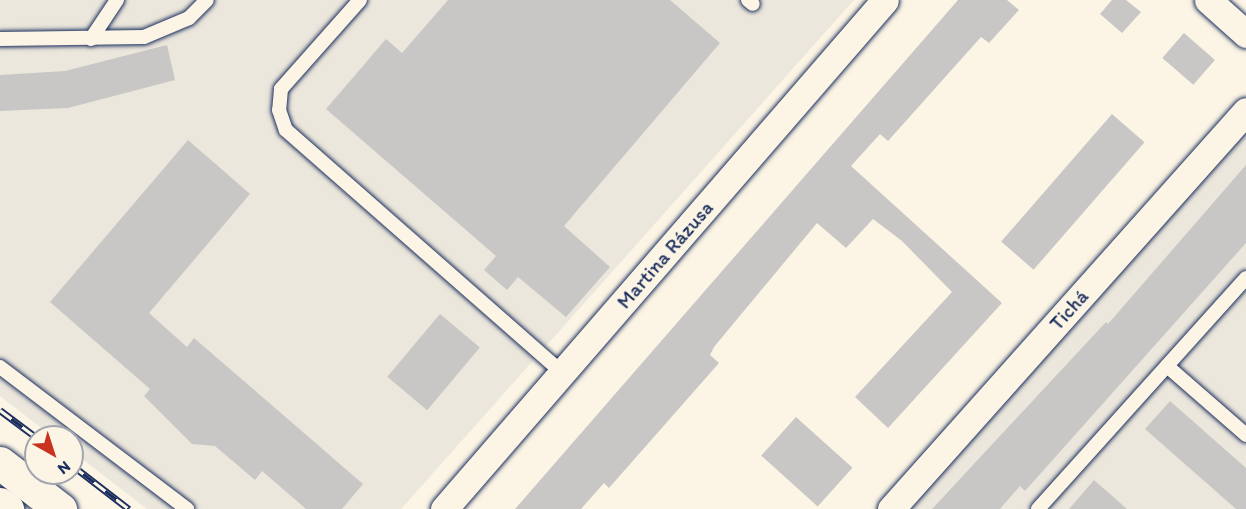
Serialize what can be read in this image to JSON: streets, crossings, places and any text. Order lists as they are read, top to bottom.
{
  "streets": {
    "street": ["Martina Rázusa", "Tichá"]
  },
  "north": "bottom right"
}
